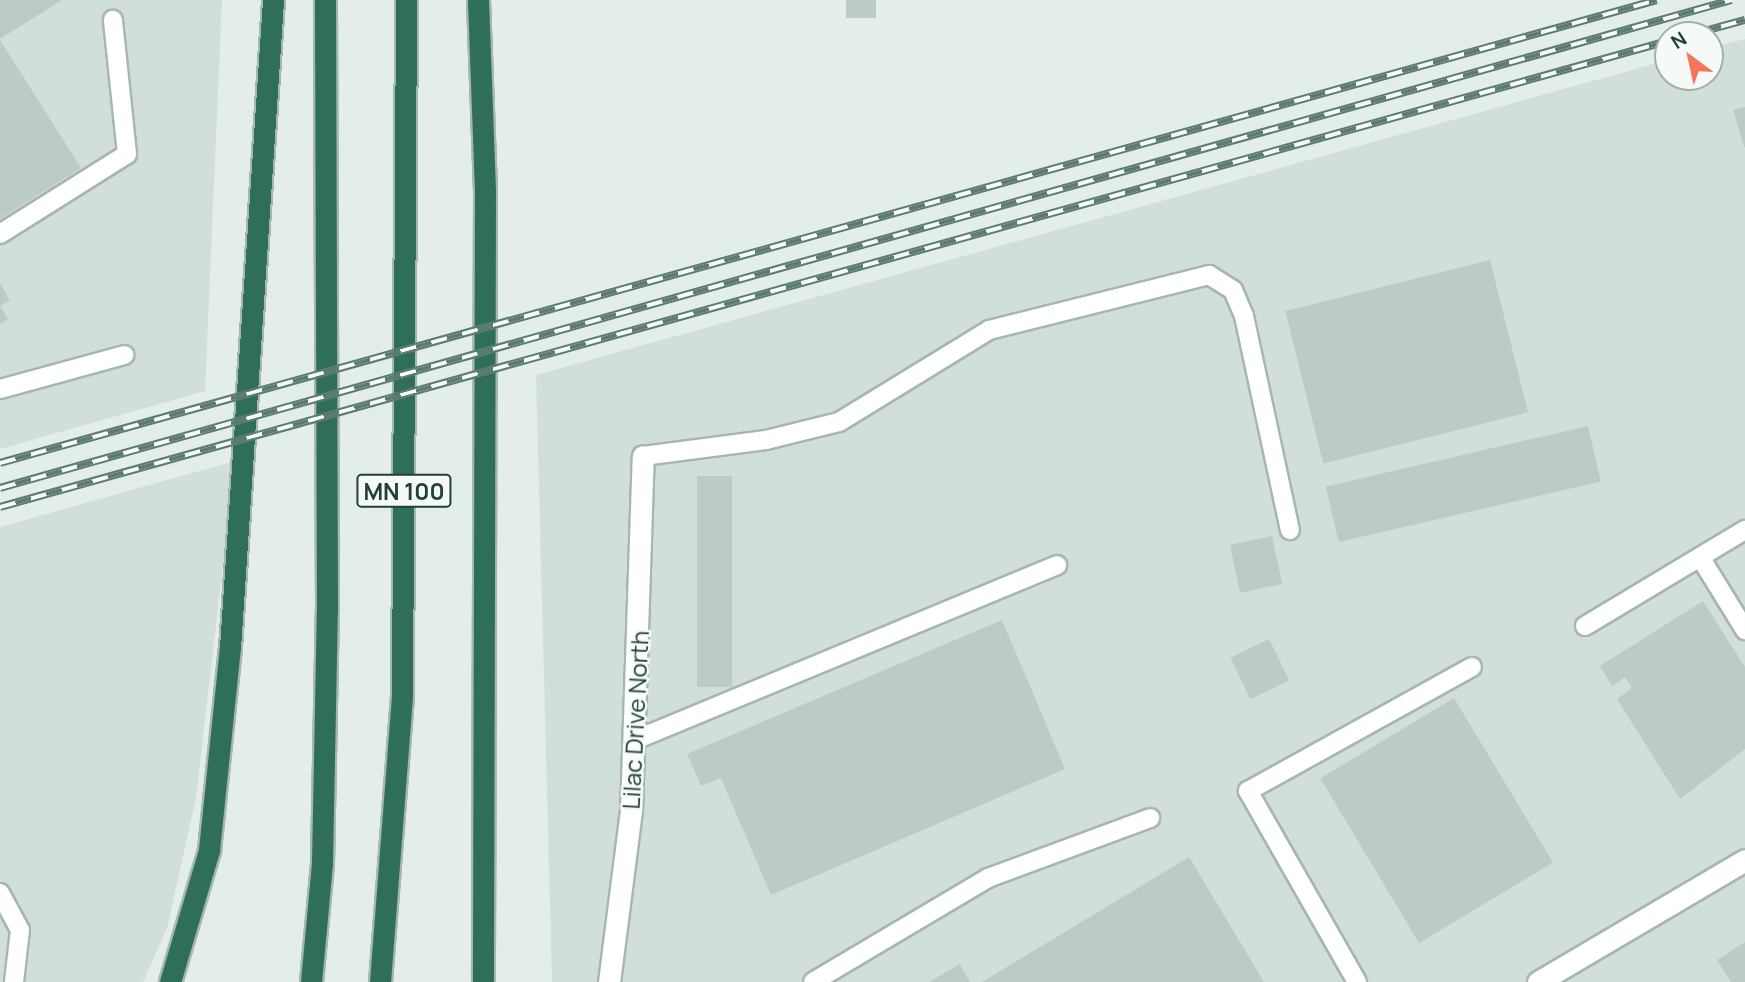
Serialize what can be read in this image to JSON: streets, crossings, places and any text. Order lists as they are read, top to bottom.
{
  "streets": {
    "highway": ["MN 100"],
    "street": ["Lilac Drive North"]
  },
  "north": "top left"
}
